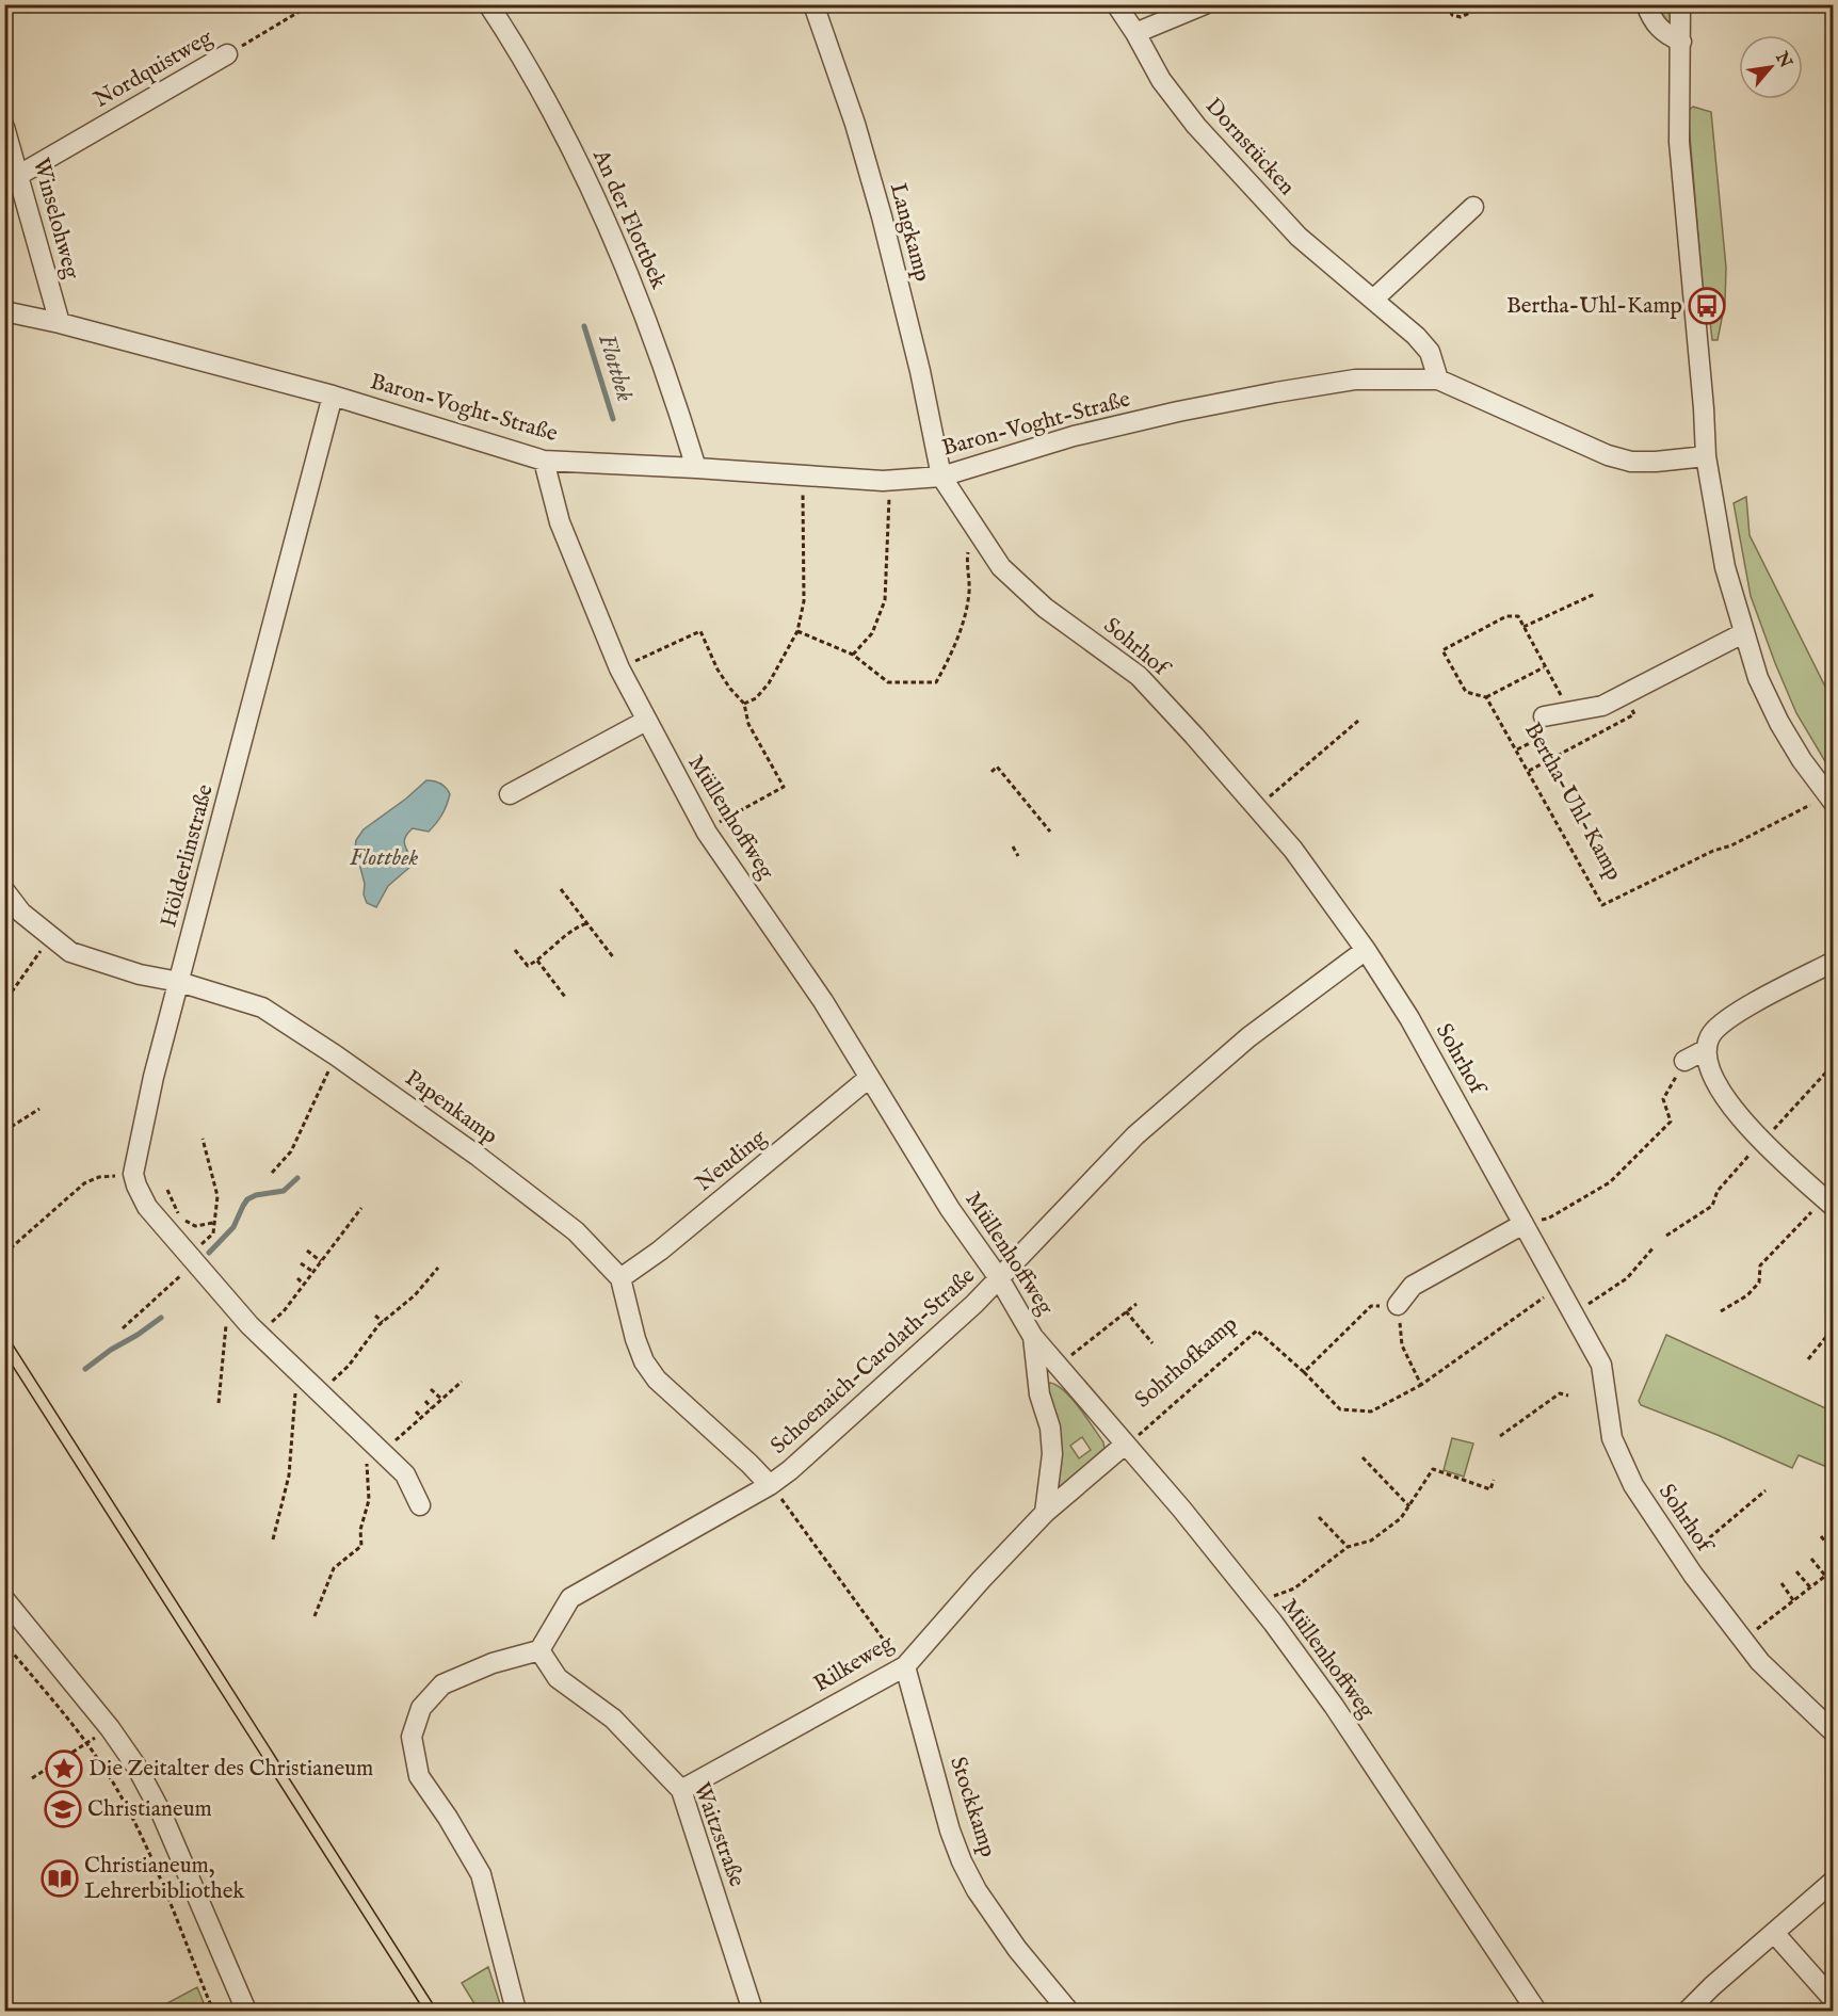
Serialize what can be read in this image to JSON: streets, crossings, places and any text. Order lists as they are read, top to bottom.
{
  "streets": {
    "street": [
      "Nordquistweg",
      "Dornstücken",
      "Winselohweg",
      "An der Flottbek",
      "Langkamp",
      "Baron-Voght-Straße",
      "Sohrhof",
      "Bertha-Uhl-Kamp",
      "Müllenhoffweg",
      "Hölderlinstraße",
      "Papenkamp",
      "Neuding",
      "Schoenaich-Carolath-Straße",
      "Rilkeweg",
      "Stockkamp",
      "Waitzstraße"
    ],
    "path": ["Sohrhofkamp"]
  },
  "crossings": [
    ["Nordquistweg", "Winselohweg"],
    ["Dornstücken", "Baron-Voght-Straße"],
    ["Winselohweg", "Baron-Voght-Straße"],
    ["An der Flottbek", "Baron-Voght-Straße"],
    ["Langkamp", "Baron-Voght-Straße"],
    ["Langkamp", "Sohrhof"],
    ["Baron-Voght-Straße", "Sohrhof"],
    ["Baron-Voght-Straße", "Müllenhoffweg"],
    ["Baron-Voght-Straße", "Hölderlinstraße"],
    ["Sohrhof", "Schoenaich-Carolath-Straße"],
    ["Müllenhoffweg", "Neuding"],
    ["Müllenhoffweg", "Schoenaich-Carolath-Straße"],
    ["Müllenhoffweg", "Sohrhofkamp"],
    ["Müllenhoffweg", "Rilkeweg"],
    ["Hölderlinstraße", "Papenkamp"],
    ["Papenkamp", "Neuding"],
    ["Schoenaich-Carolath-Straße", "Waitzstraße"],
    ["Sohrhofkamp", "Rilkeweg"],
    ["Rilkeweg", "Stockkamp"],
    ["Rilkeweg", "Waitzstraße"]
  ],
  "water": ["Flottbek"],
  "places": {
    "bus stop": ["Bertha-Uhl-Kamp"],
    "place": ["Die Zeitalter des Christianeum"],
    "school or university": ["Christianeum"],
    "library": ["Christianeum, Lehrerbibliothek"]
  },
  "north": "top right"
}
